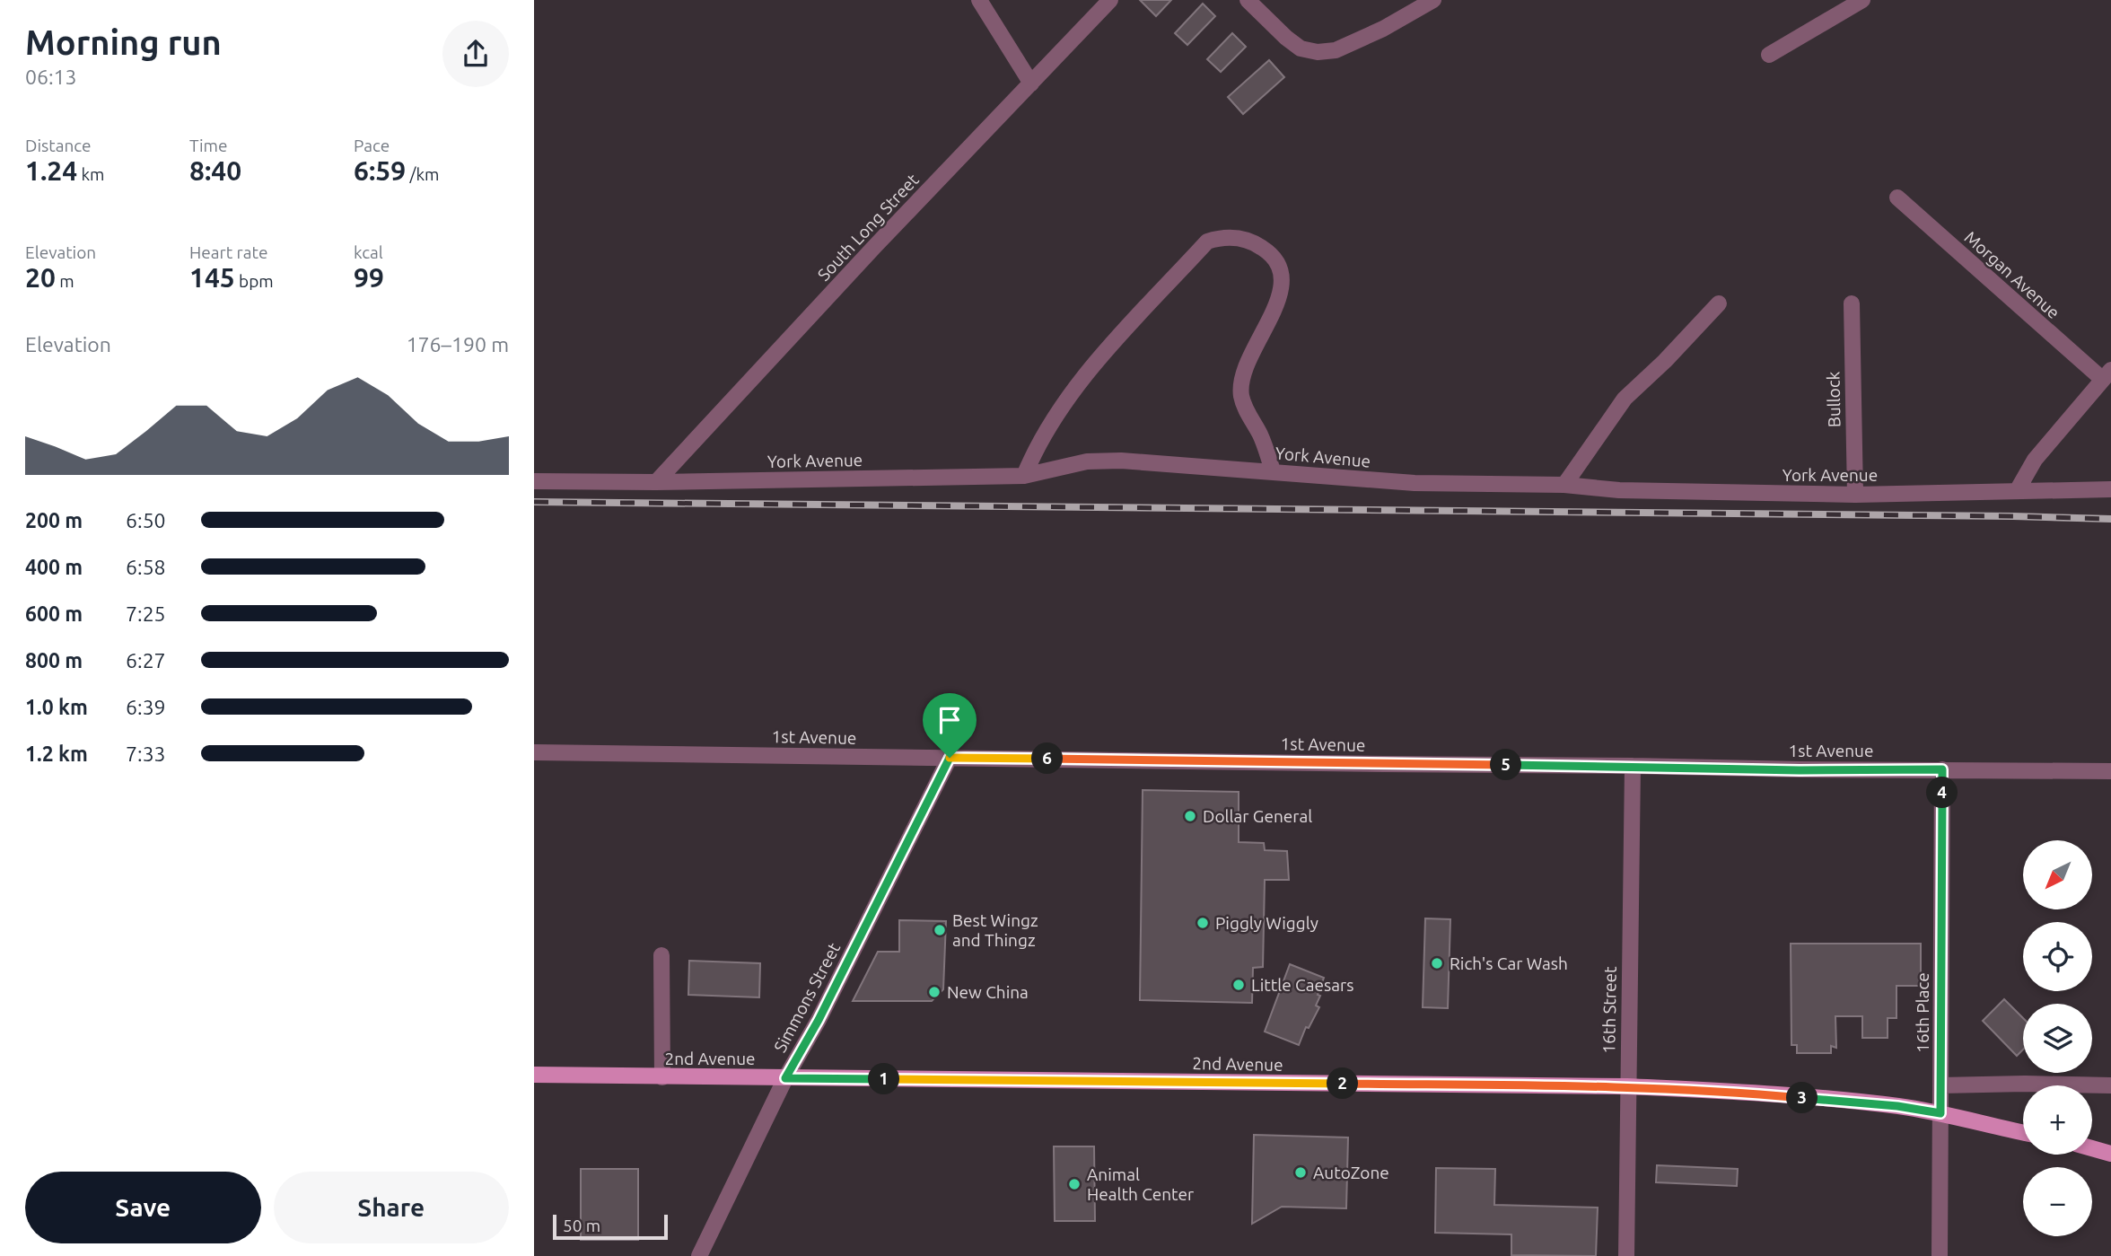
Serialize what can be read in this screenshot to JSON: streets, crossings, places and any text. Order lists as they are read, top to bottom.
{
  "streets": {
    "main road": ["2nd Avenue"],
    "street": [
      "South Long Street",
      "Morgan Avenue",
      "Bullock",
      "York Avenue",
      "1st Avenue",
      "Simmons Street",
      "16th Street",
      "16th Place"
    ]
  },
  "crossings": [
    ["South Long Street", "York Avenue"],
    ["Bullock", "York Avenue"],
    ["1st Avenue", "Simmons Street"],
    ["1st Avenue", "16th Street"],
    ["1st Avenue", "16th Place"],
    ["Simmons Street", "2nd Avenue"],
    ["16th Street", "2nd Avenue"],
    ["16th Place", "2nd Avenue"]
  ],
  "places": [
    "Dollar General",
    "Piggly Wiggly",
    "Best Wingz and Thingz",
    "Rich's Car Wash",
    "Little Caesars",
    "New China",
    "AutoZone",
    "Animal Health Center"
  ],
  "scale_bar": "50 m",
  "north": "bottom left",
  "page": {
    "heading": ["Morning run", "06:13"],
    "stats": [
      ["Distance", "1.24 km"],
      ["Time", "8:40"],
      ["Pace", "6:59 /km"],
      ["Elevation", "20 m"],
      ["Heart rate", "145 bpm"],
      ["kcal", "99"]
    ],
    "chart": ["Elevation", "176–190 m"],
    "list": [
      {
        "name": "200 m",
        "note": "6:50"
      },
      {
        "name": "400 m",
        "note": "6:58"
      },
      {
        "name": "600 m",
        "note": "7:25"
      },
      {
        "name": "800 m",
        "note": "6:27"
      },
      {
        "name": "1.0 km",
        "note": "6:39"
      },
      {
        "name": "1.2 km",
        "note": "7:33"
      }
    ],
    "pins": [
      "6",
      "5",
      "4",
      "1",
      "2",
      "3"
    ],
    "map_buttons": ["+", "−"],
    "buttons": ["Save", "Share"],
    "scale": "50 m"
  }
}
